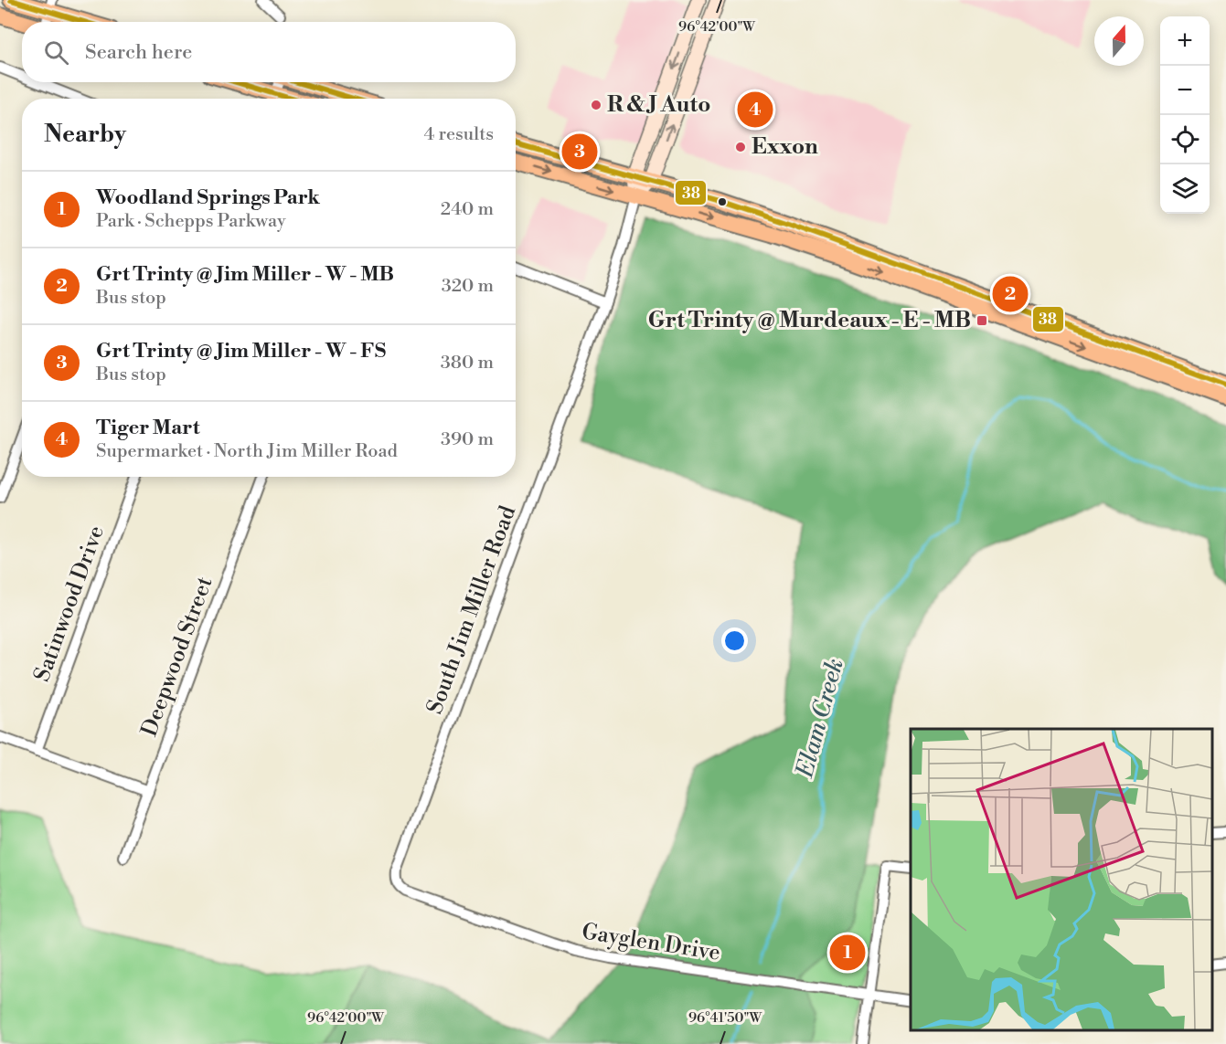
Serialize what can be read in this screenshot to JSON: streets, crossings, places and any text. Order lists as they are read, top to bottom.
{
  "streets": {
    "street": [
      "Satinwood Drive",
      "South Jim Miller Road",
      "Deepwood Street",
      "Gayglen Drive"
    ]
  },
  "crossings": [
    ["South Jim Miller Road", "Gayglen Drive"]
  ],
  "water": ["Elam Creek"],
  "places": {
    "other": ["R & J Auto", "Exxon"],
    "transit": ["Grt Trinty @ Murdeaux - E - MB"]
  },
  "lines": ["transit line 38"],
  "north": "top",
  "page": {
    "map_buttons": ["+", "−"],
    "search": "Search here",
    "pins": [
      "4",
      "3",
      "2",
      "1"
    ],
    "heading": ["Nearby", "4 results"],
    "list": [
      {
        "mark": "1",
        "name": "Woodland Springs Park",
        "note": "Park · Schepps Parkway",
        "value": "240 m"
      },
      {
        "mark": "2",
        "name": "Grt Trinty @ Jim Miller - W - MB",
        "note": "Bus stop",
        "value": "320 m"
      },
      {
        "mark": "3",
        "name": "Grt Trinty @ Jim Miller - W - FS",
        "note": "Bus stop",
        "value": "380 m"
      },
      {
        "mark": "4",
        "name": "Tiger Mart",
        "note": "Supermarket · North Jim Miller Road",
        "value": "390 m"
      }
    ]
  },
  "coordinates": ["96°42'00\"W", "96°41'50\"W"]
}
